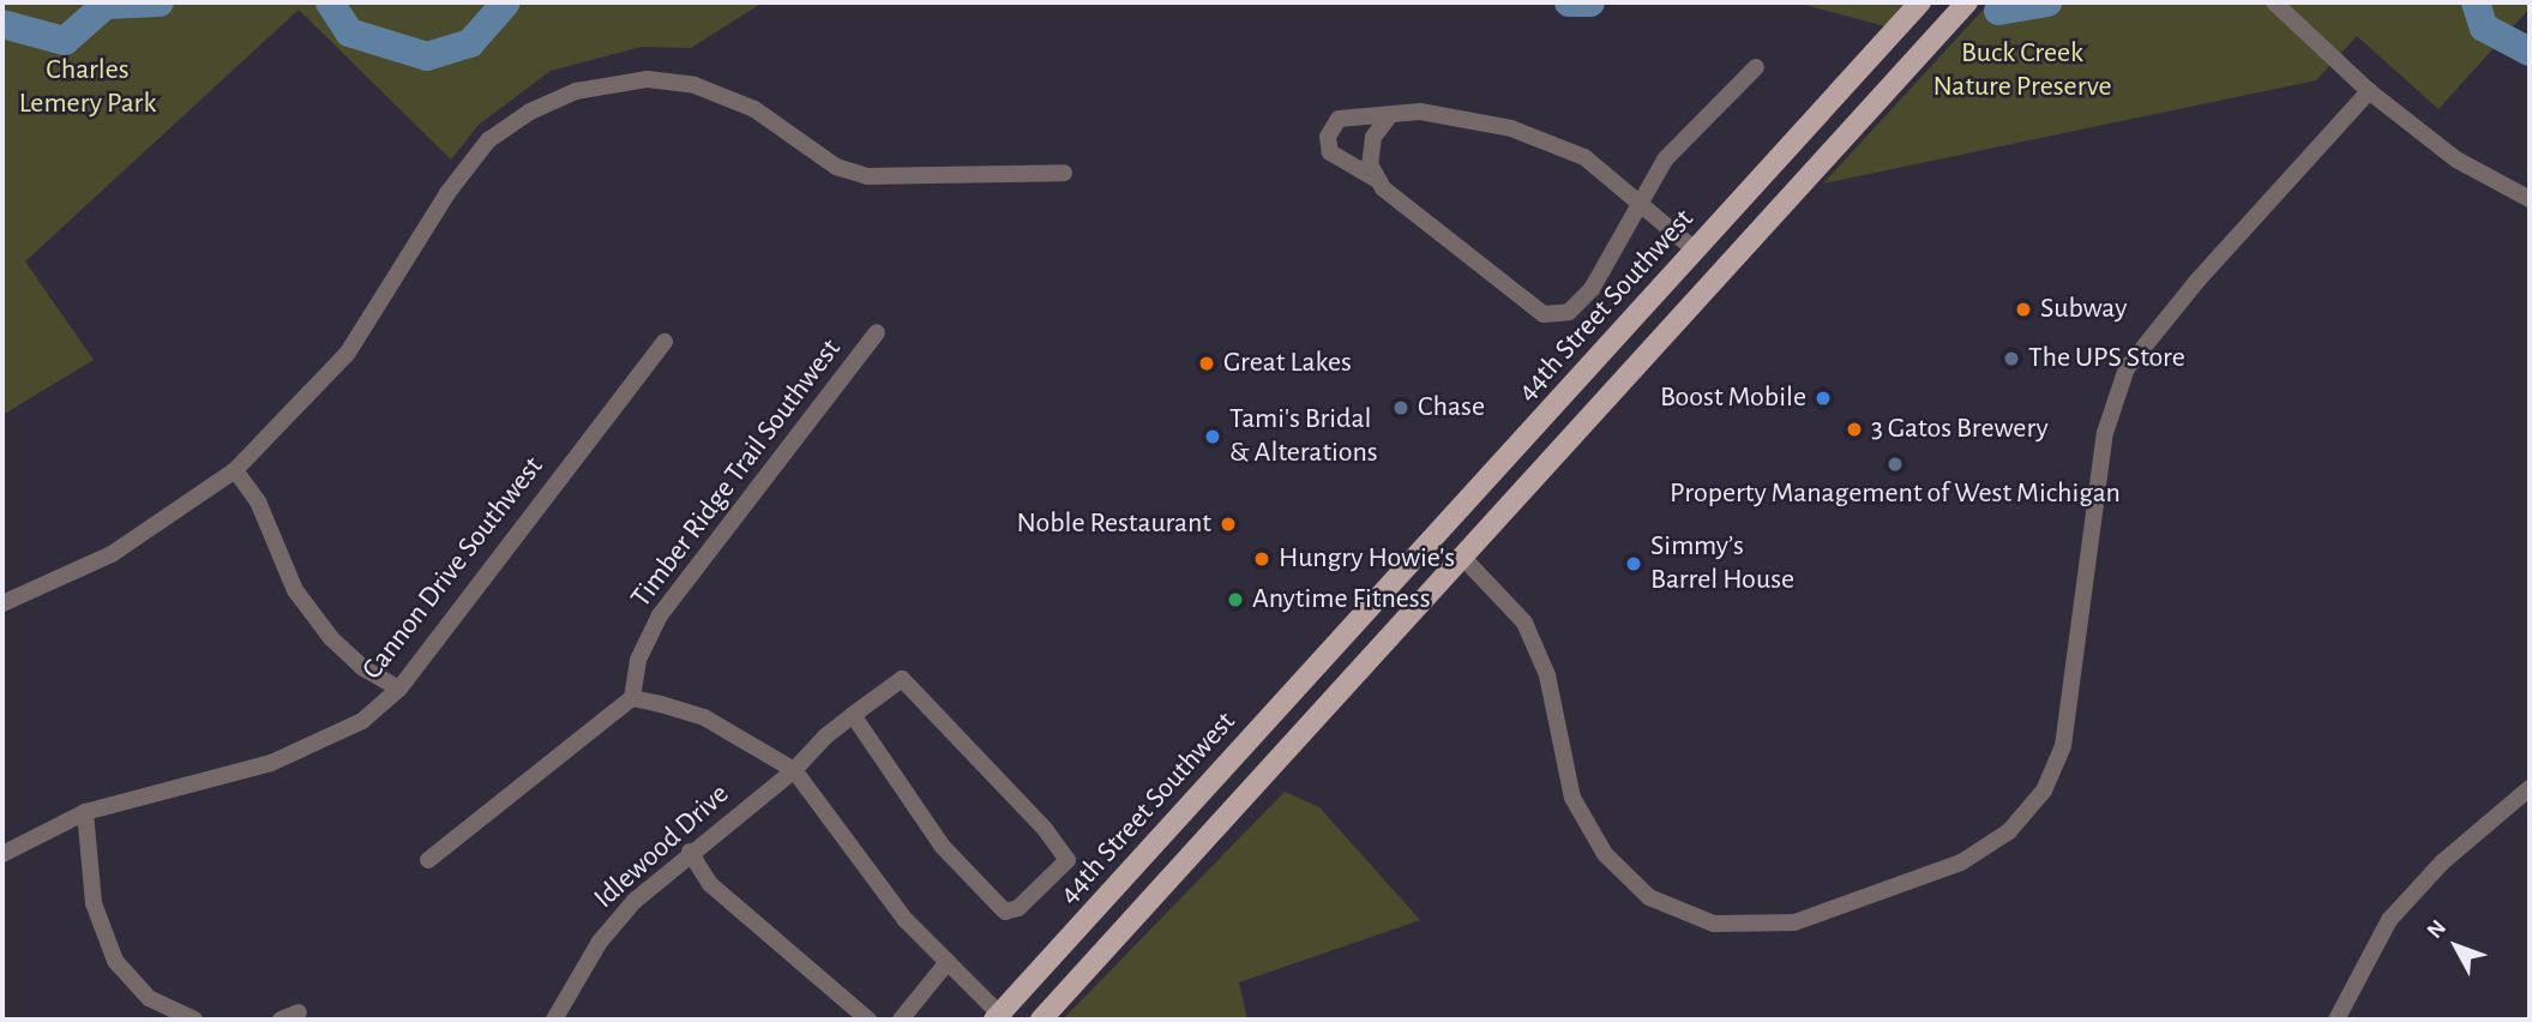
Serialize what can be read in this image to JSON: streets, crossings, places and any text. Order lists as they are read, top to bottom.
{
  "streets": {
    "main road": ["44th Street Southwest"],
    "street": ["Timber Ridge Trail Southwest", "Cannon Drive Southwest", "Idlewood Drive"]
  },
  "parks": ["Buck Creek Nature Preserve", "Charles Lemery Park"],
  "places": [
    "Subway",
    "The UPS Store",
    "Great Lakes",
    "Boost Mobile",
    "Chase",
    "3 Gatos Brewery",
    "Tami's Bridal & Alterations",
    "Property Management of West Michigan",
    "Noble Restaurant",
    "Hungry Howie's",
    "Simmy’s Barrel House",
    "Anytime Fitness"
  ],
  "north": "top left"
}
